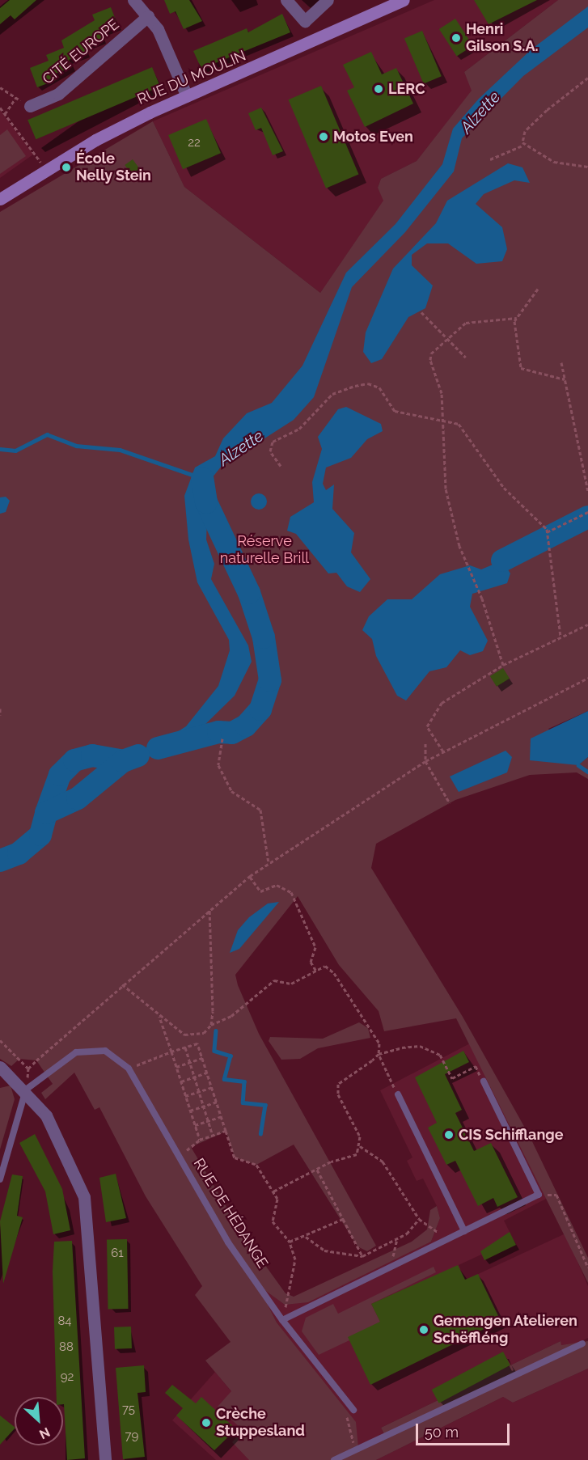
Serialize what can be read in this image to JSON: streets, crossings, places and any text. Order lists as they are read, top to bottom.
{
  "streets": {
    "main road": ["RUE DU MOULIN"],
    "street": ["CITÉ EUROPE"],
    "lane": ["RUE DE HÉDANGE"]
  },
  "water": ["Alzette"],
  "parks": ["Réserve naturelle Brill"],
  "places": [
    "Henri Gilson S.A.",
    "LERC",
    "Motos Even",
    "École Nelly Stein",
    "CIS Schifflange",
    "Gemengen Atelieren Schëffléng",
    "Crèche Stuppesland"
  ],
  "house_numbers": [
    "22",
    "61",
    "84",
    "88",
    "92",
    "75",
    "79"
  ],
  "scale_bar": "50 m",
  "north": "bottom right"
}
